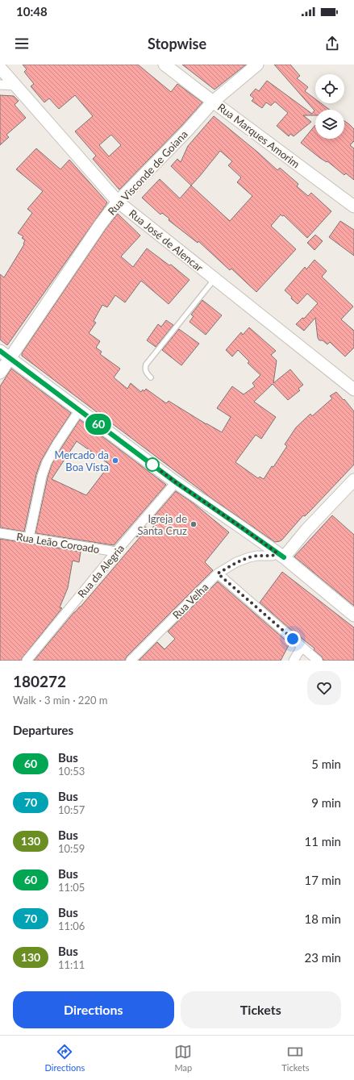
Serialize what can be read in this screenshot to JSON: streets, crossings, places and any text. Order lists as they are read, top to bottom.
{
  "streets": {
    "street": [
      "Rua Marques Amorim",
      "Rua Visconde de Goiana",
      "Rua José de Alencar",
      "Rua Leão Coroado",
      "Rua da Alegria",
      "Rua Velha"
    ]
  },
  "crossings": [
    ["Rua Marques Amorim", "Rua Visconde de Goiana"],
    ["Rua Visconde de Goiana", "Rua José de Alencar"],
    ["Rua Leão Coroado", "Rua da Alegria"]
  ],
  "places": ["Mercado da Boa Vista", "Igreja de Santa Cruz"],
  "lines": ["bus line 60"],
  "page": {
    "status": "10:48",
    "header": "Stopwise",
    "on_map": "60",
    "heading": [
      ["180272", "Walk · 3 min · 220 m"],
      "Departures"
    ],
    "list": [
      {
        "mark": "60",
        "name": "Bus",
        "note": "10:53",
        "value": "5 min"
      },
      {
        "mark": "70",
        "name": "Bus",
        "note": "10:57",
        "value": "9 min"
      },
      {
        "mark": "130",
        "name": "Bus",
        "note": "10:59",
        "value": "11 min"
      },
      {
        "mark": "60",
        "name": "Bus",
        "note": "11:05",
        "value": "17 min"
      },
      {
        "mark": "70",
        "name": "Bus",
        "note": "11:06",
        "value": "18 min"
      },
      {
        "mark": "130",
        "name": "Bus",
        "note": "11:11",
        "value": "23 min"
      }
    ],
    "buttons": ["Directions", "Tickets"],
    "tabs": ["Directions", "Map", "Tickets"]
  }
}
